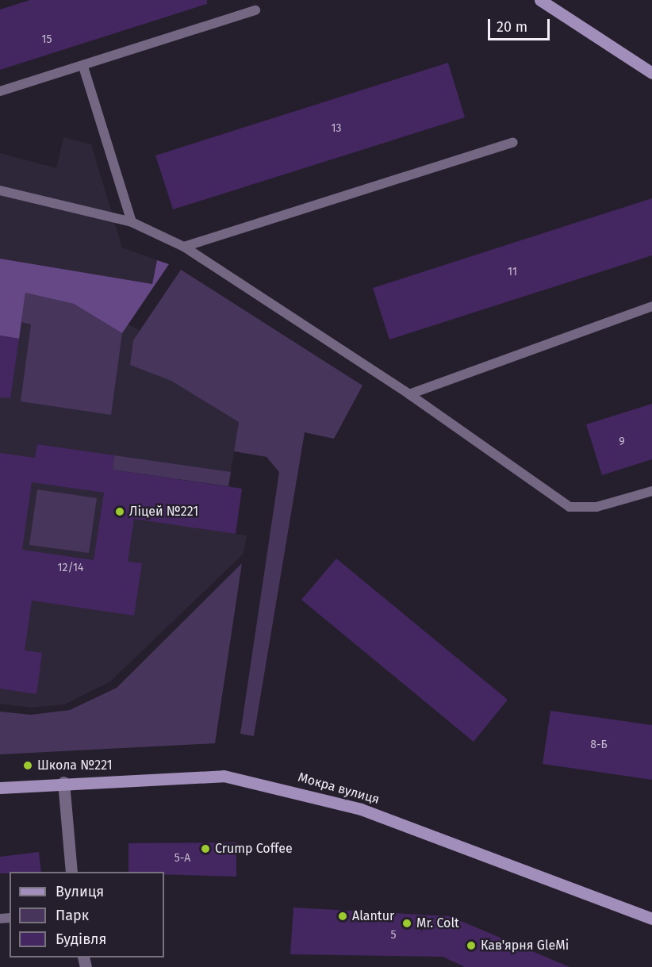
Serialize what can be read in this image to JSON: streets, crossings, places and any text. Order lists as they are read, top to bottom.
{
  "streets": {
    "street": ["Мокра вулиця"]
  },
  "places": [
    "Ліцей №221",
    "Школа №221",
    "Crump Coffee",
    "Alantur",
    "Mr. Colt",
    "Кав'ярня GleMi"
  ],
  "house_numbers": [
    "15",
    "13",
    "11",
    "9",
    "12/14",
    "8-Б",
    "5-А",
    "5"
  ],
  "legend": ["Вулиця", "Парк", "Будівля"],
  "scale_bar": "20 m"
}
